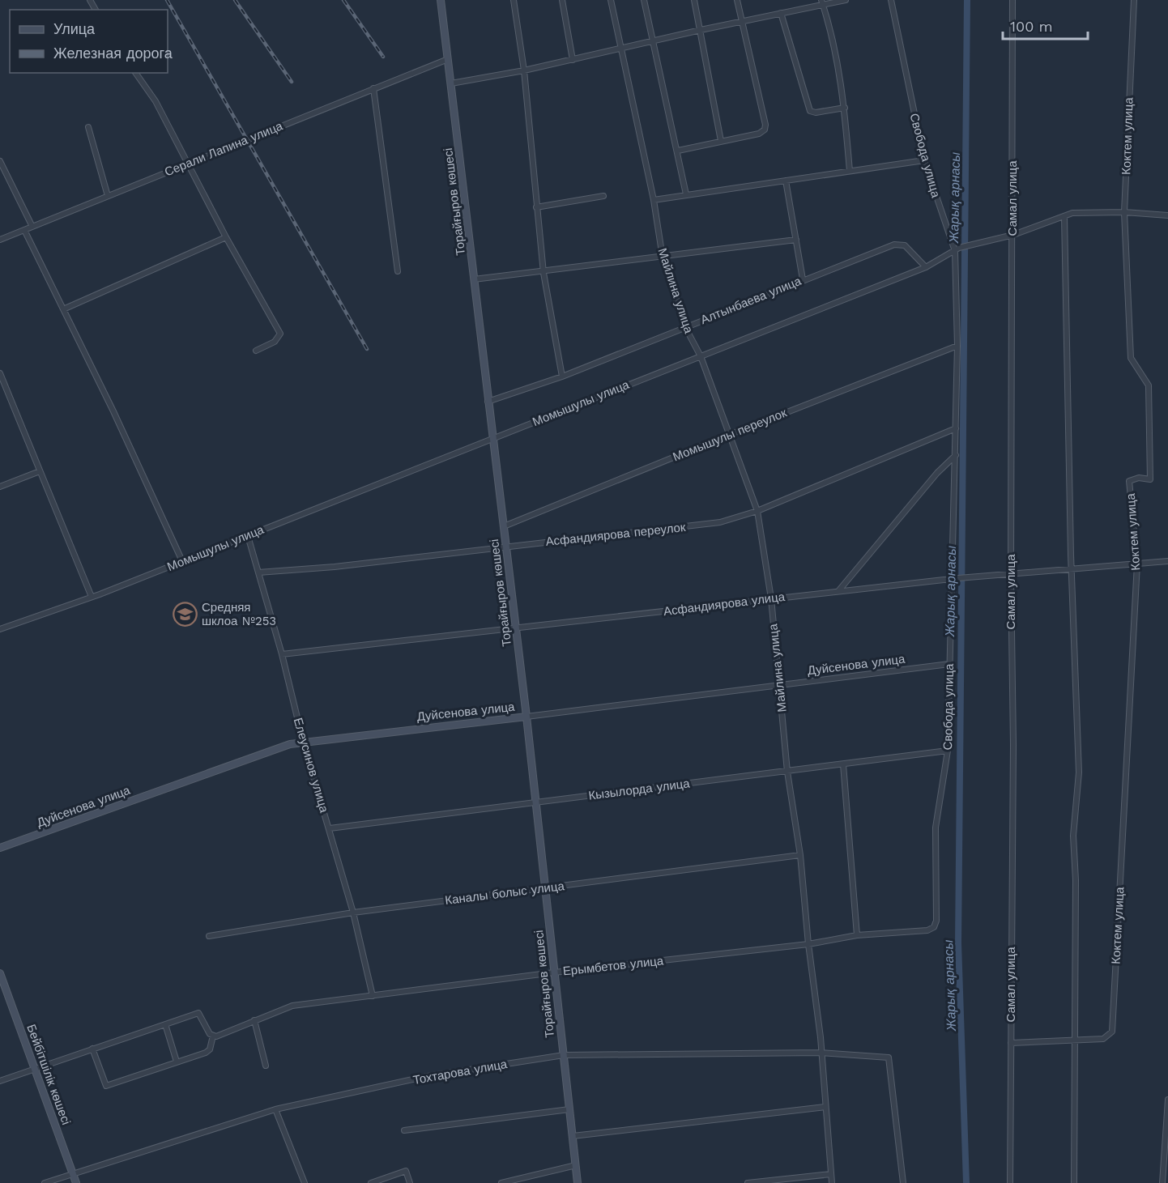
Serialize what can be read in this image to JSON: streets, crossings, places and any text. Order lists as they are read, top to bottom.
{
  "streets": {
    "street": [
      "Коктем улица",
      "Серали Лапина улица",
      "Свобода улица",
      "Самал улица",
      "Торайғыров көшесі",
      "Майлина улица",
      "Алтынбаева улица",
      "Момышулы улица",
      "Момышулы переулок",
      "Асфандиярова переулок",
      "Асфандиярова улица",
      "Дуйсенова улица",
      "Елеусинов улица",
      "Кызылорда улица",
      "Каналы болыс улица",
      "Ерымбетов улица",
      "Тохтарова улица",
      "Бейбітшілік көшесі"
    ]
  },
  "crossings": [
    ["Коктем улица", "Момышулы улица"],
    ["Коктем улица", "Асфандиярова улица"],
    ["Серали Лапина улица", "Торайғыров көшесі"],
    ["Свобода улица", "Момышулы улица"],
    ["Свобода улица", "Момышулы переулок"],
    ["Свобода улица", "Асфандиярова переулок"],
    ["Свобода улица", "Асфандиярова улица"],
    ["Свобода улица", "Дуйсенова улица"],
    ["Свобода улица", "Кызылорда улица"],
    ["Свобода улица", "Ерымбетов улица"],
    ["Самал улица", "Момышулы улица"],
    ["Самал улица", "Асфандиярова улица"],
    ["Торайғыров көшесі", "Алтынбаева улица"],
    ["Торайғыров көшесі", "Момышулы улица"],
    ["Торайғыров көшесі", "Момышулы переулок"],
    ["Торайғыров көшесі", "Асфандиярова переулок"],
    ["Торайғыров көшесі", "Асфандиярова улица"],
    ["Торайғыров көшесі", "Дуйсенова улица"],
    ["Торайғыров көшесі", "Кызылорда улица"],
    ["Торайғыров көшесі", "Каналы болыс улица"],
    ["Торайғыров көшесі", "Ерымбетов улица"],
    ["Торайғыров көшесі", "Тохтарова улица"],
    ["Майлина улица", "Алтынбаева улица"],
    ["Майлина улица", "Момышулы улица"],
    ["Майлина улица", "Момышулы переулок"],
    ["Майлина улица", "Асфандиярова переулок"],
    ["Майлина улица", "Асфандиярова улица"],
    ["Майлина улица", "Дуйсенова улица"],
    ["Майлина улица", "Кызылорда улица"],
    ["Майлина улица", "Каналы болыс улица"],
    ["Майлина улица", "Ерымбетов улица"],
    ["Майлина улица", "Тохтарова улица"],
    ["Алтынбаева улица", "Момышулы улица"],
    ["Момышулы улица", "Елеусинов улица"],
    ["Асфандиярова переулок", "Елеусинов улица"],
    ["Асфандиярова улица", "Елеусинов улица"],
    ["Дуйсенова улица", "Елеусинов улица"],
    ["Елеусинов улица", "Кызылорда улица"],
    ["Елеусинов улица", "Каналы болыс улица"],
    ["Елеусинов улица", "Ерымбетов улица"],
    ["Тохтарова улица", "Бейбітшілік көшесі"]
  ],
  "water": ["Жарық арнасы"],
  "places": {
    "school or university": ["Средняя шклоа №253"]
  },
  "legend": ["Улица", "Железная дорога"],
  "scale_bar": "100 m"
}
